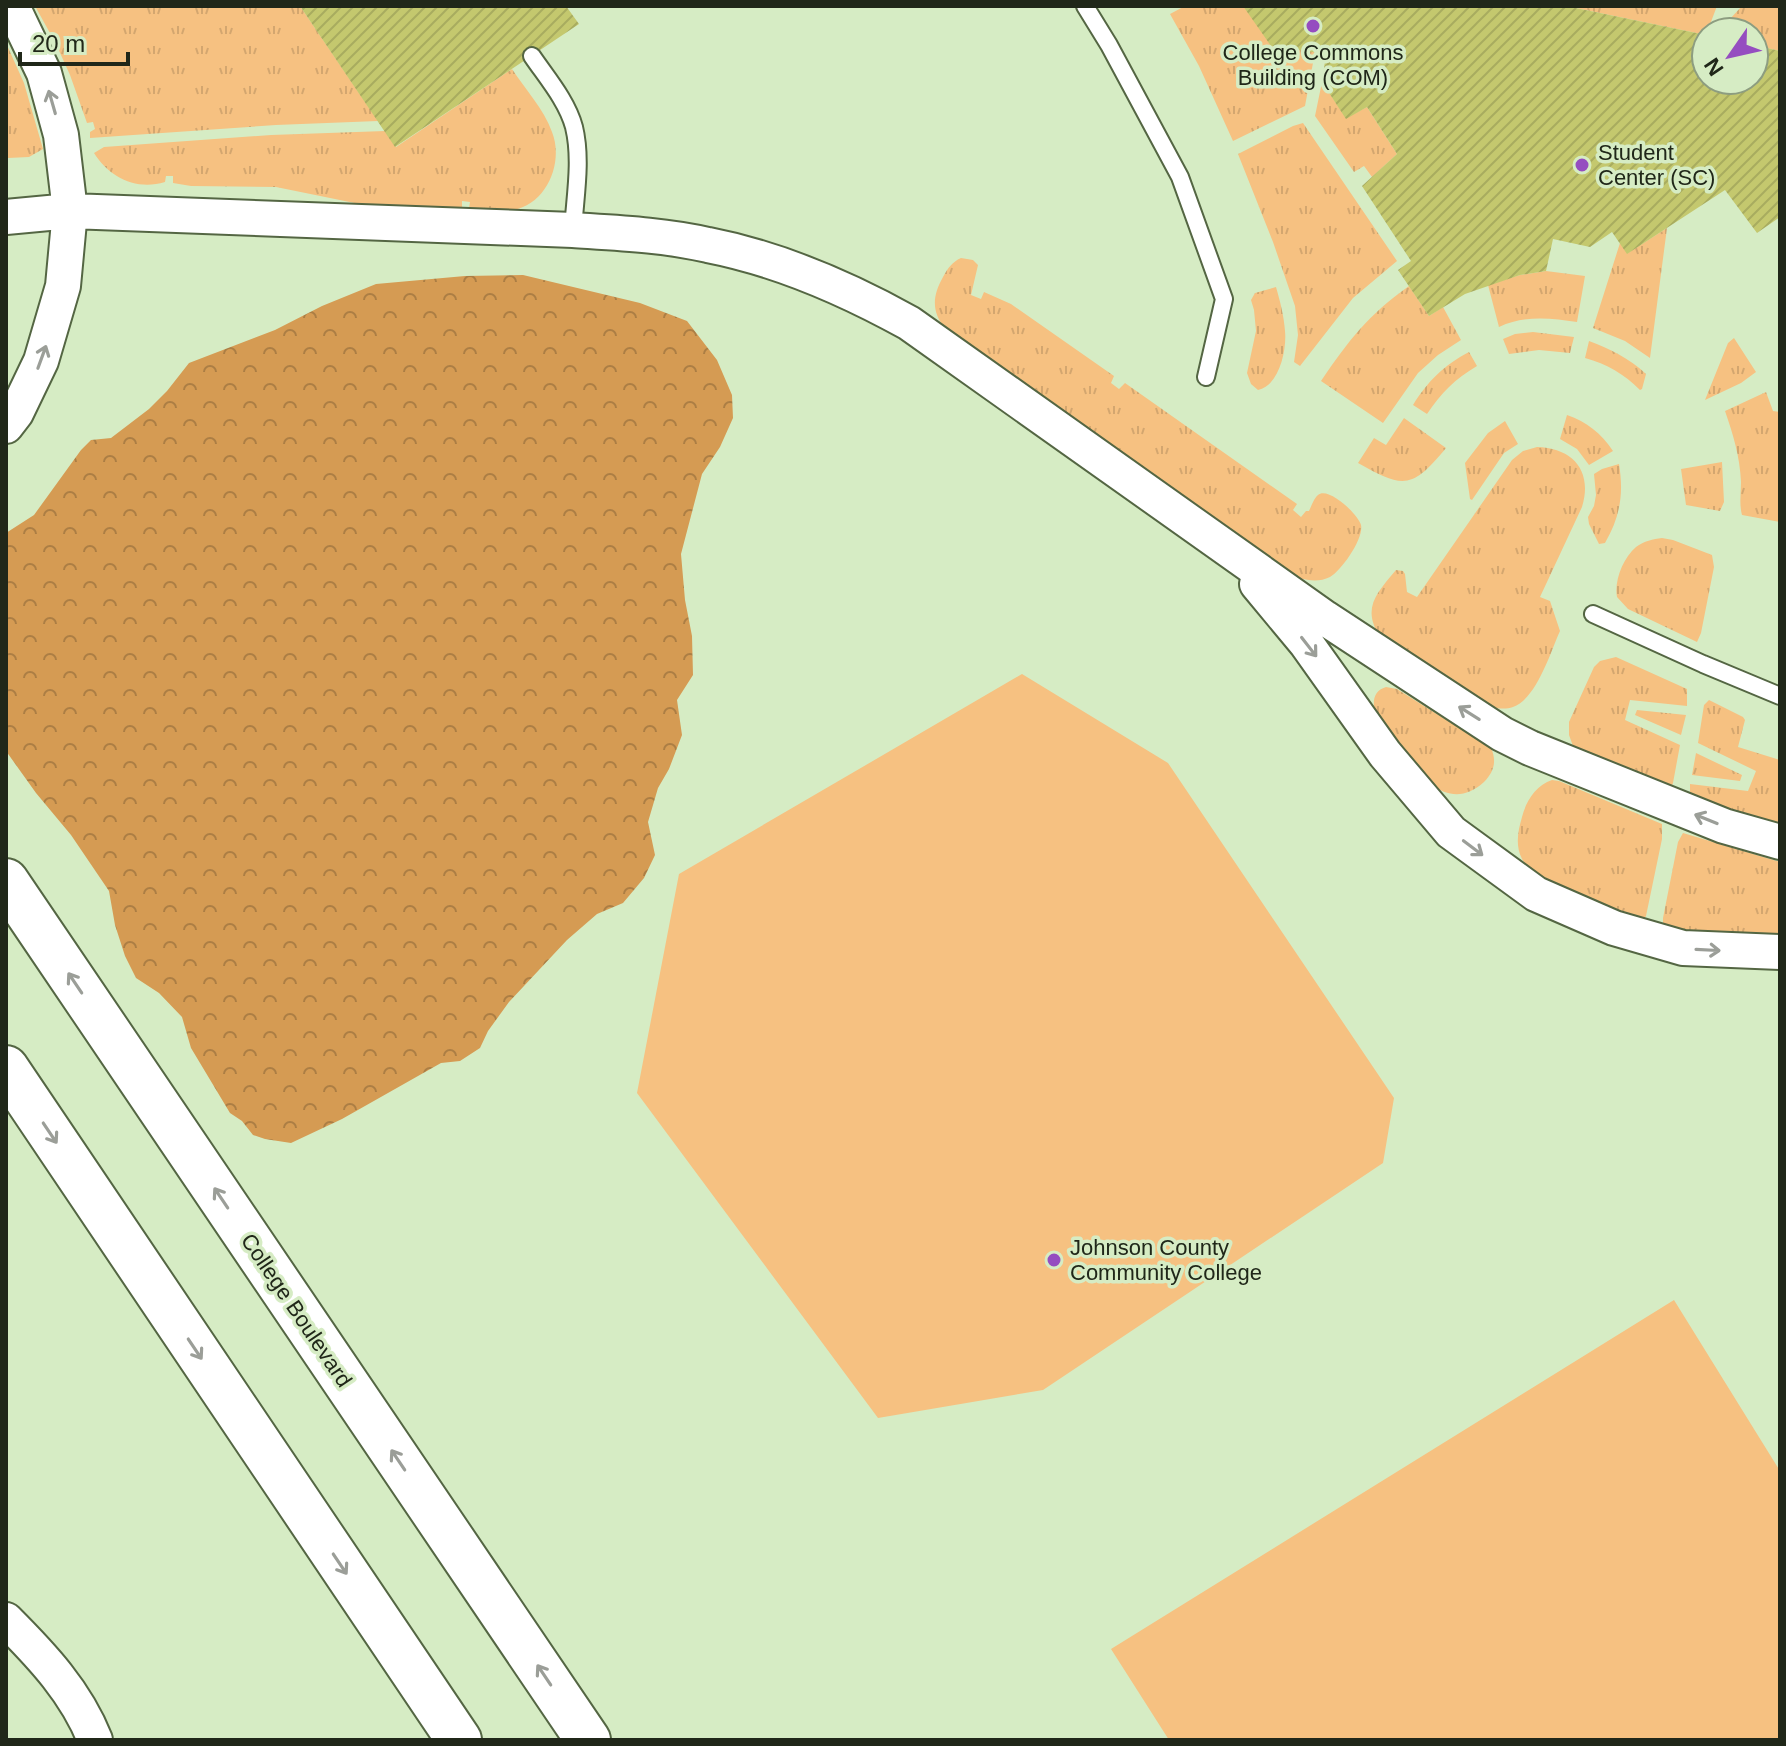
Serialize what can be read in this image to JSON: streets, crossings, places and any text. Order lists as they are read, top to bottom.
{
  "streets": {
    "main road": ["College Boulevard"]
  },
  "places": ["College Commons Building (COM)", "Student Center (SC)", "Johnson County Community College"],
  "scale_bar": "20 m",
  "north": "bottom left"
}
